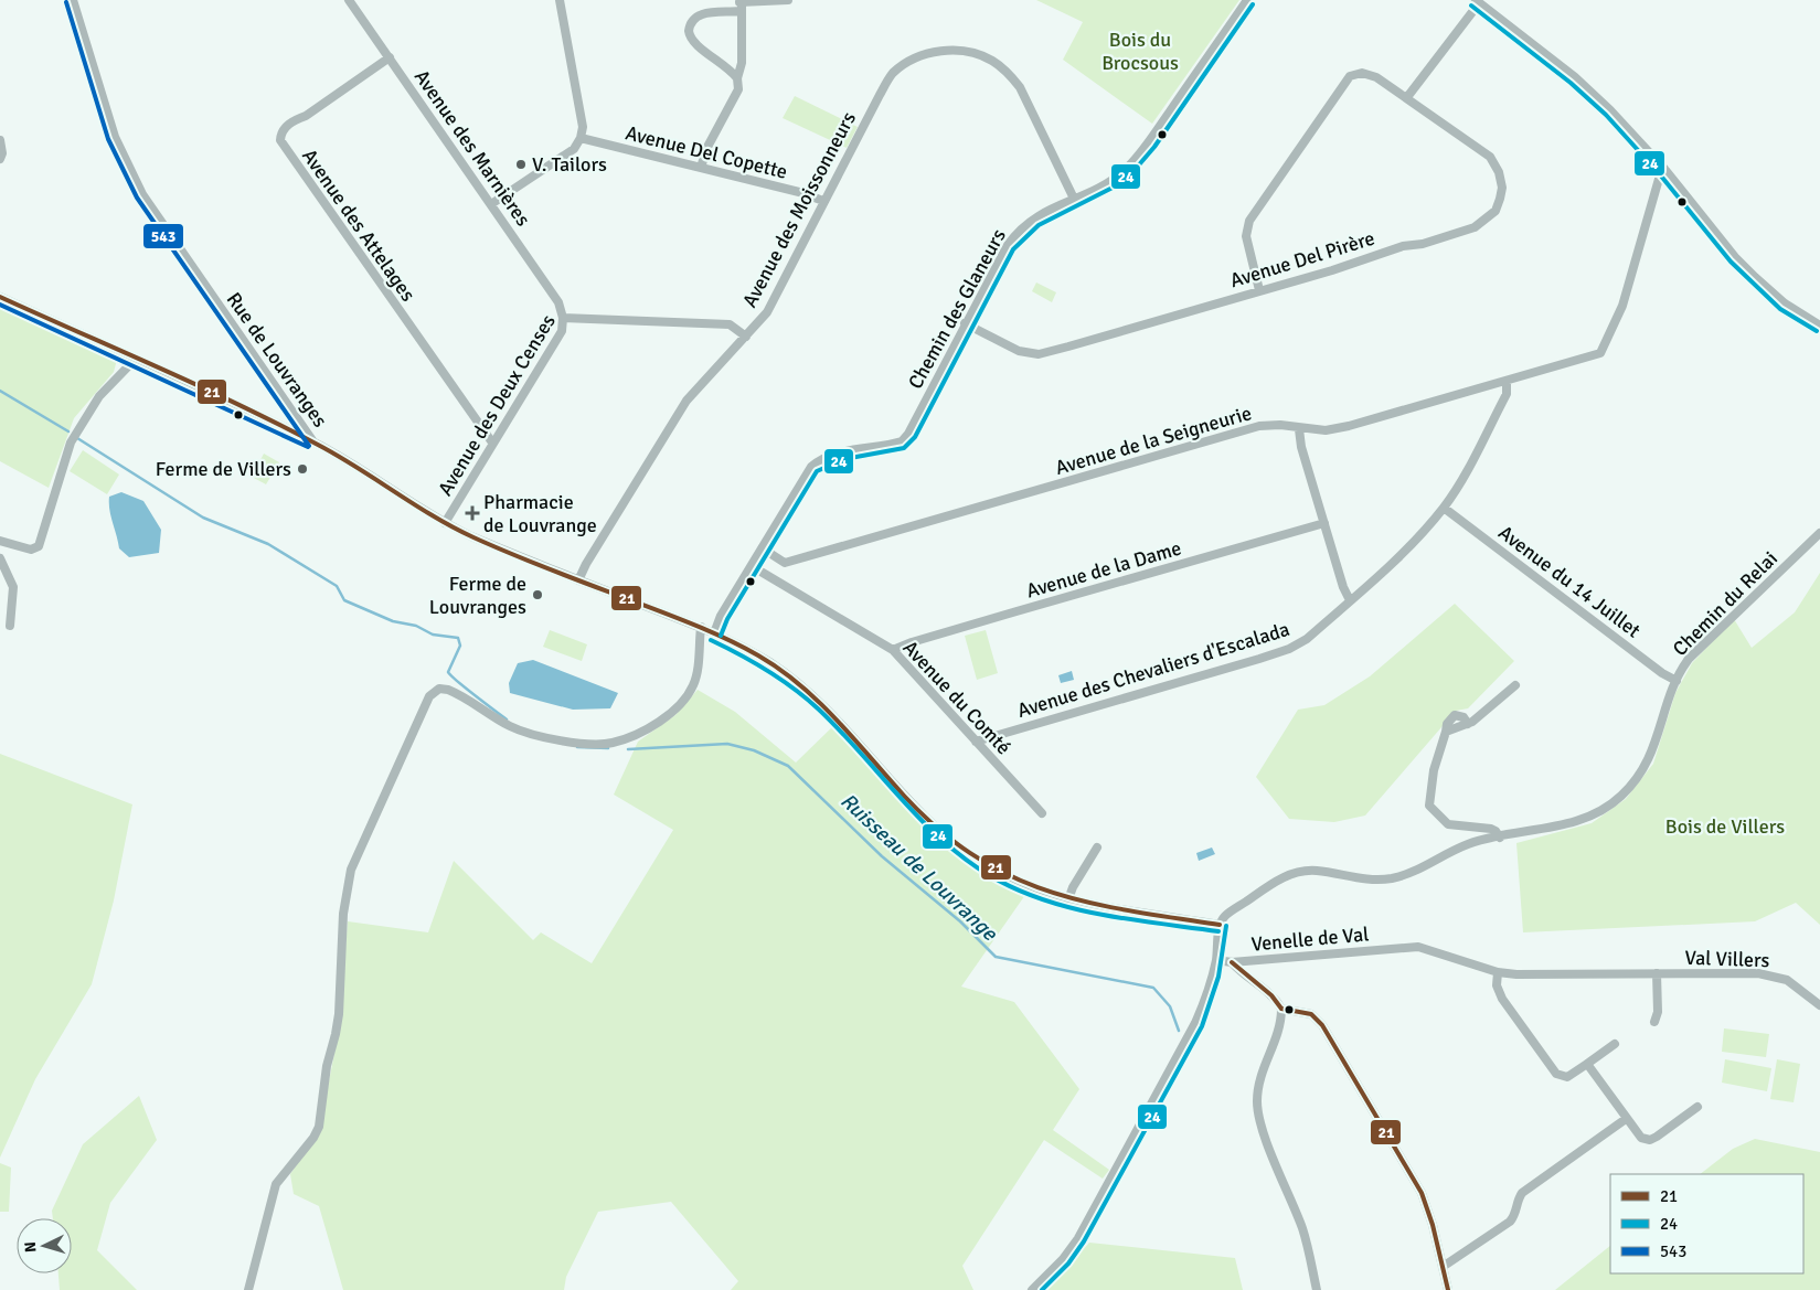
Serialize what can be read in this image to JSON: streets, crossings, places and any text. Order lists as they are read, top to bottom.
{
  "streets": {
    "street": [
      "Avenue des Marnières",
      "Avenue Del Copette",
      "Avenue des Moissonneurs",
      "Avenue des Attelages",
      "Avenue Del Pirère",
      "Chemin des Glaneurs",
      "Rue de Louvranges",
      "Avenue des Deux Censes",
      "Avenue de la Seigneurie",
      "Avenue de la Dame",
      "Avenue du 14 Juillet",
      "Chemin du Relai",
      "Avenue des Chevaliers d'Escalada",
      "Avenue du Comté",
      "Venelle de Val",
      "Val Villers"
    ]
  },
  "crossings": [
    ["Avenue des Marnières", "Avenue des Attelages"],
    ["Avenue des Marnières", "Avenue des Deux Censes"],
    ["Avenue Del Copette", "Avenue des Moissonneurs"],
    ["Avenue des Moissonneurs", "Chemin des Glaneurs"],
    ["Avenue des Moissonneurs", "Rue de Louvranges"],
    ["Avenue des Moissonneurs", "Avenue des Deux Censes"],
    ["Avenue des Attelages", "Avenue des Deux Censes"],
    ["Avenue Del Pirère", "Chemin des Glaneurs"],
    ["Chemin des Glaneurs", "Rue de Louvranges"],
    ["Chemin des Glaneurs", "Avenue du Comté"],
    ["Rue de Louvranges", "Avenue des Deux Censes"],
    ["Rue de Louvranges", "Chemin du Relai"],
    ["Avenue de la Seigneurie", "Avenue des Chevaliers d'Escalada"],
    ["Avenue de la Dame", "Avenue du Comté"],
    ["Avenue du 14 Juillet", "Chemin du Relai"],
    ["Avenue du 14 Juillet", "Avenue des Chevaliers d'Escalada"],
    ["Avenue des Chevaliers d'Escalada", "Avenue du Comté"],
    ["Venelle de Val", "Val Villers"]
  ],
  "water": ["Ruisseau de Louvrange"],
  "parks": ["Bois du Brocsous", "Bois de Villers"],
  "places": {
    "other": ["V. Tailors", "Ferme de Villers", "Ferme de Louvranges"],
    "health": ["Pharmacie de Louvrange"]
  },
  "lines": ["transit line 543", "transit line 24", "transit line 21"],
  "legend": ["21", "24", "543"],
  "north": "left"
}
